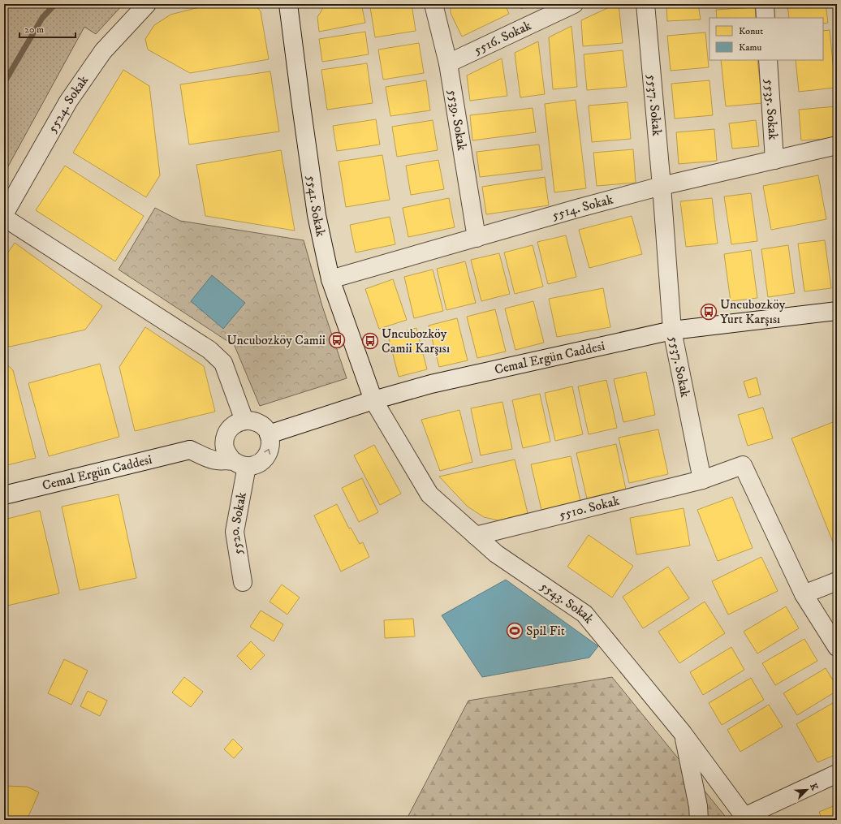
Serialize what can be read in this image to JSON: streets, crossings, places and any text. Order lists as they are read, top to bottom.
{
  "streets": {
    "street": [
      "5516. Sokak",
      "5524. Sokak",
      "5537. Sokak",
      "5535. Sokak",
      "5539. Sokak",
      "5541. Sokak",
      "5514. Sokak",
      "Cemal Ergün Caddesi",
      "5510. Sokak",
      "5520. Sokak",
      "5543. Sokak"
    ]
  },
  "crossings": [
    ["5516. Sokak", "5539. Sokak"],
    ["5537. Sokak", "5514. Sokak"],
    ["5537. Sokak", "Cemal Ergün Caddesi"],
    ["5537. Sokak", "5510. Sokak"],
    ["5535. Sokak", "5514. Sokak"],
    ["5539. Sokak", "5514. Sokak"],
    ["5541. Sokak", "5514. Sokak"],
    ["5541. Sokak", "Cemal Ergün Caddesi"],
    ["5541. Sokak", "5543. Sokak"],
    ["Cemal Ergün Caddesi", "5520. Sokak"],
    ["Cemal Ergün Caddesi", "5543. Sokak"],
    ["5510. Sokak", "5543. Sokak"]
  ],
  "places": {
    "bus stop": ["Uncubozköy Yurt Karşısı", "Uncubozköy Camii", "Uncubozköy Camii Karşısı"],
    "sports": ["Spil Fit"]
  },
  "legend": ["Konut", "Kamu"],
  "scale_bar": "20 m",
  "north": "top right"
}
